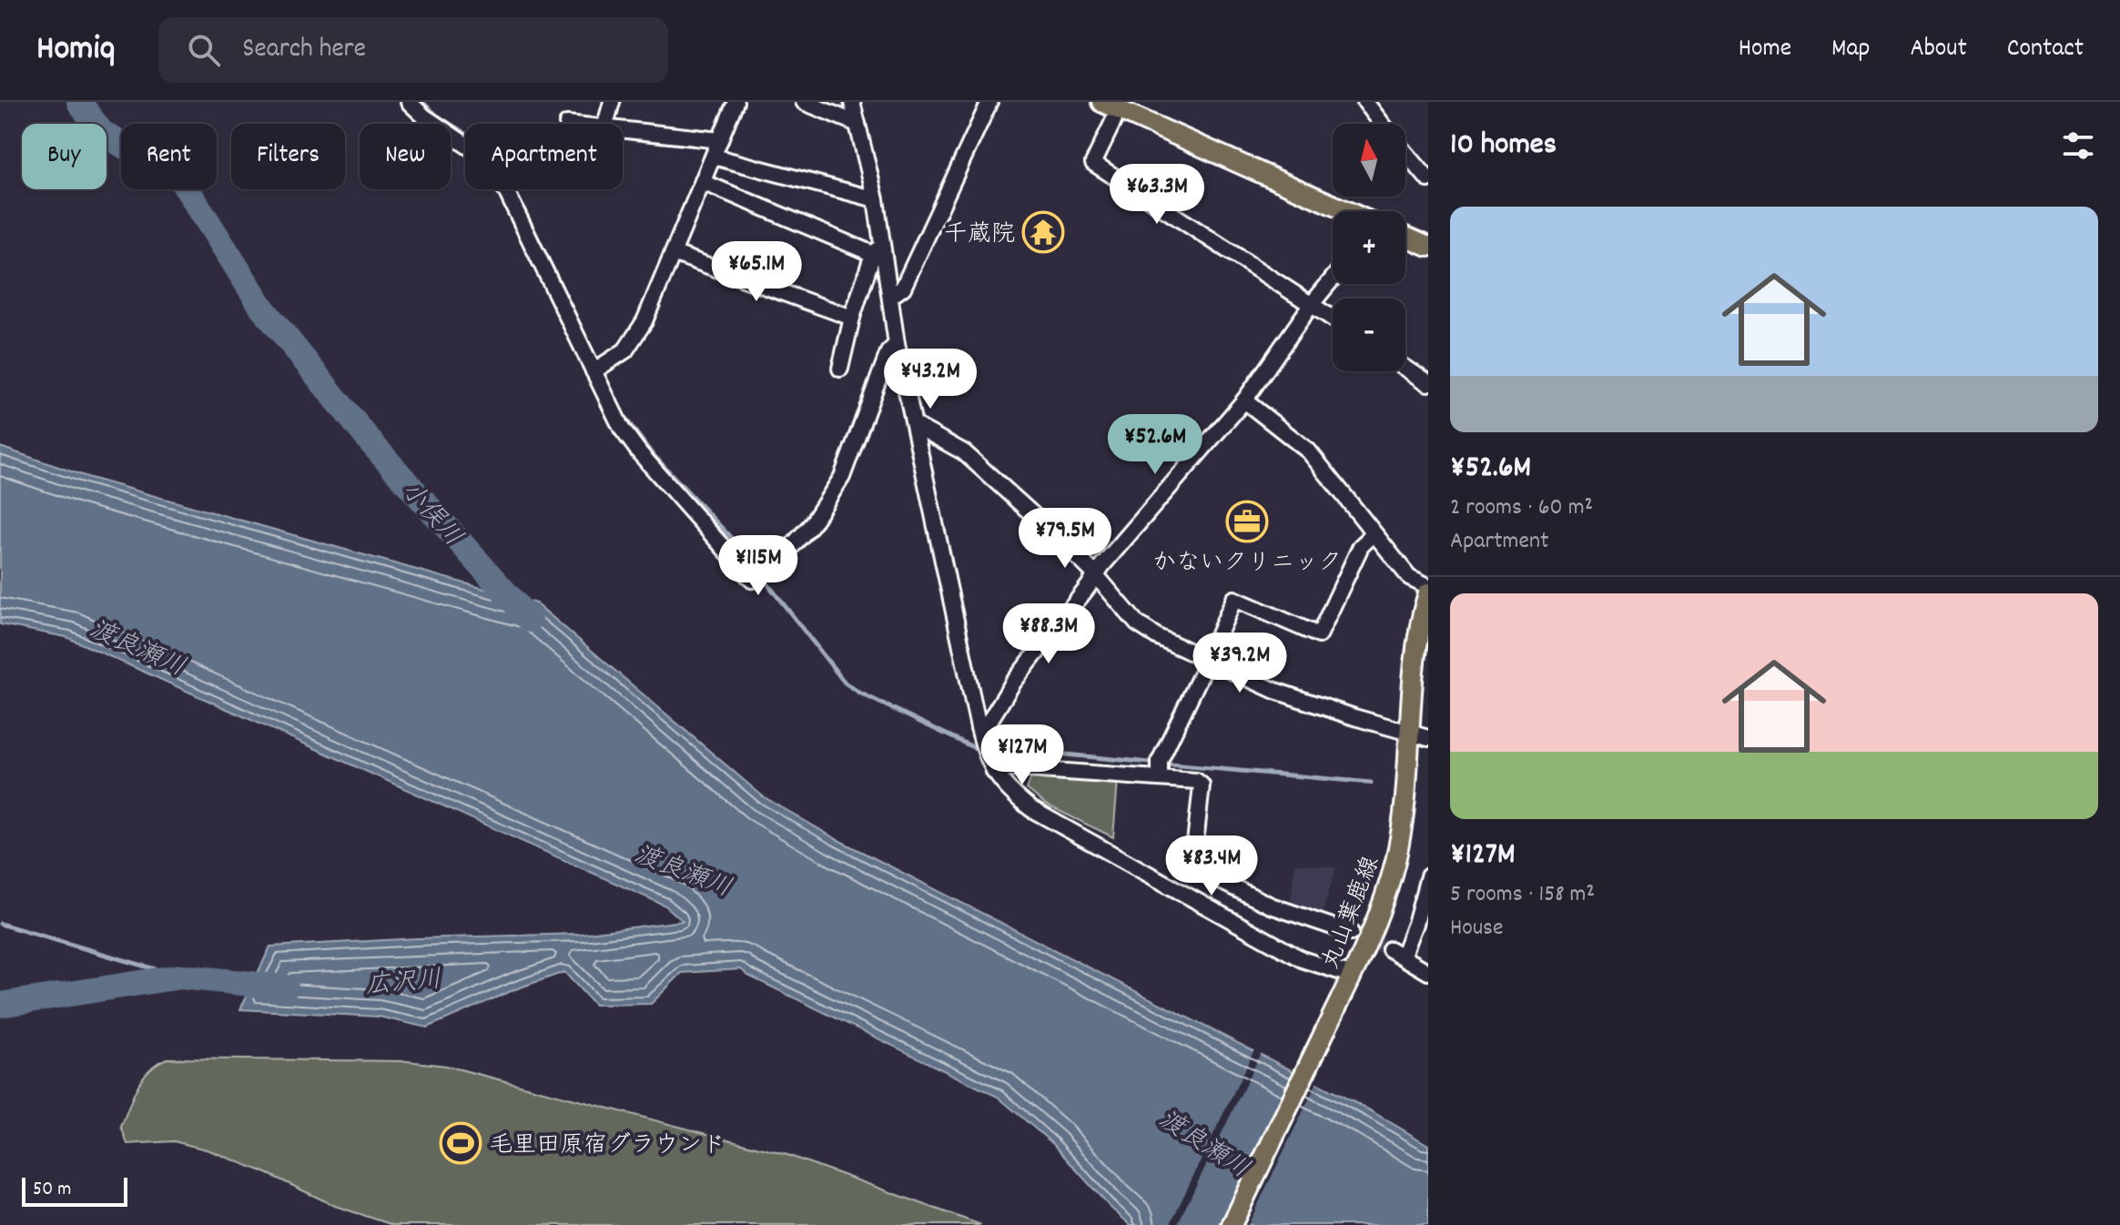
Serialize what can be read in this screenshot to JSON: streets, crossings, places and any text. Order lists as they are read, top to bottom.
{
  "streets": {
    "main road": ["丸山葉鹿線"]
  },
  "water": ["小俣川", "渡良瀬川", "広沢川"],
  "places": {
    "temple": ["千蔵院"],
    "office": ["かないクリニック"],
    "sports": ["毛里田原宿グラウンド"]
  },
  "scale_bar": "50 m",
  "north": "top",
  "page": {
    "header": "Homiq",
    "search": "Search here",
    "nav": [
      "Home",
      "Map",
      "About",
      "Contact"
    ],
    "heading": "10 homes",
    "map_buttons": ["+", "−"],
    "chip": [
      "Buy",
      "Rent",
      "Filters",
      "New",
      "Apartment"
    ],
    "price": [
      "¥63.3M",
      "¥65.1M",
      "¥43.2M",
      "¥52.6M",
      "¥79.5M",
      "¥115M",
      "¥88.3M",
      "¥39.2M",
      "¥127M",
      "¥83.4M"
    ],
    "list": [
      {
        "name": "¥52.6M",
        "note": "2 rooms · 60 m² · Apartment"
      },
      {
        "name": "¥127M",
        "note": "5 rooms · 158 m² · House"
      }
    ],
    "scale": "50 m"
  }
}
